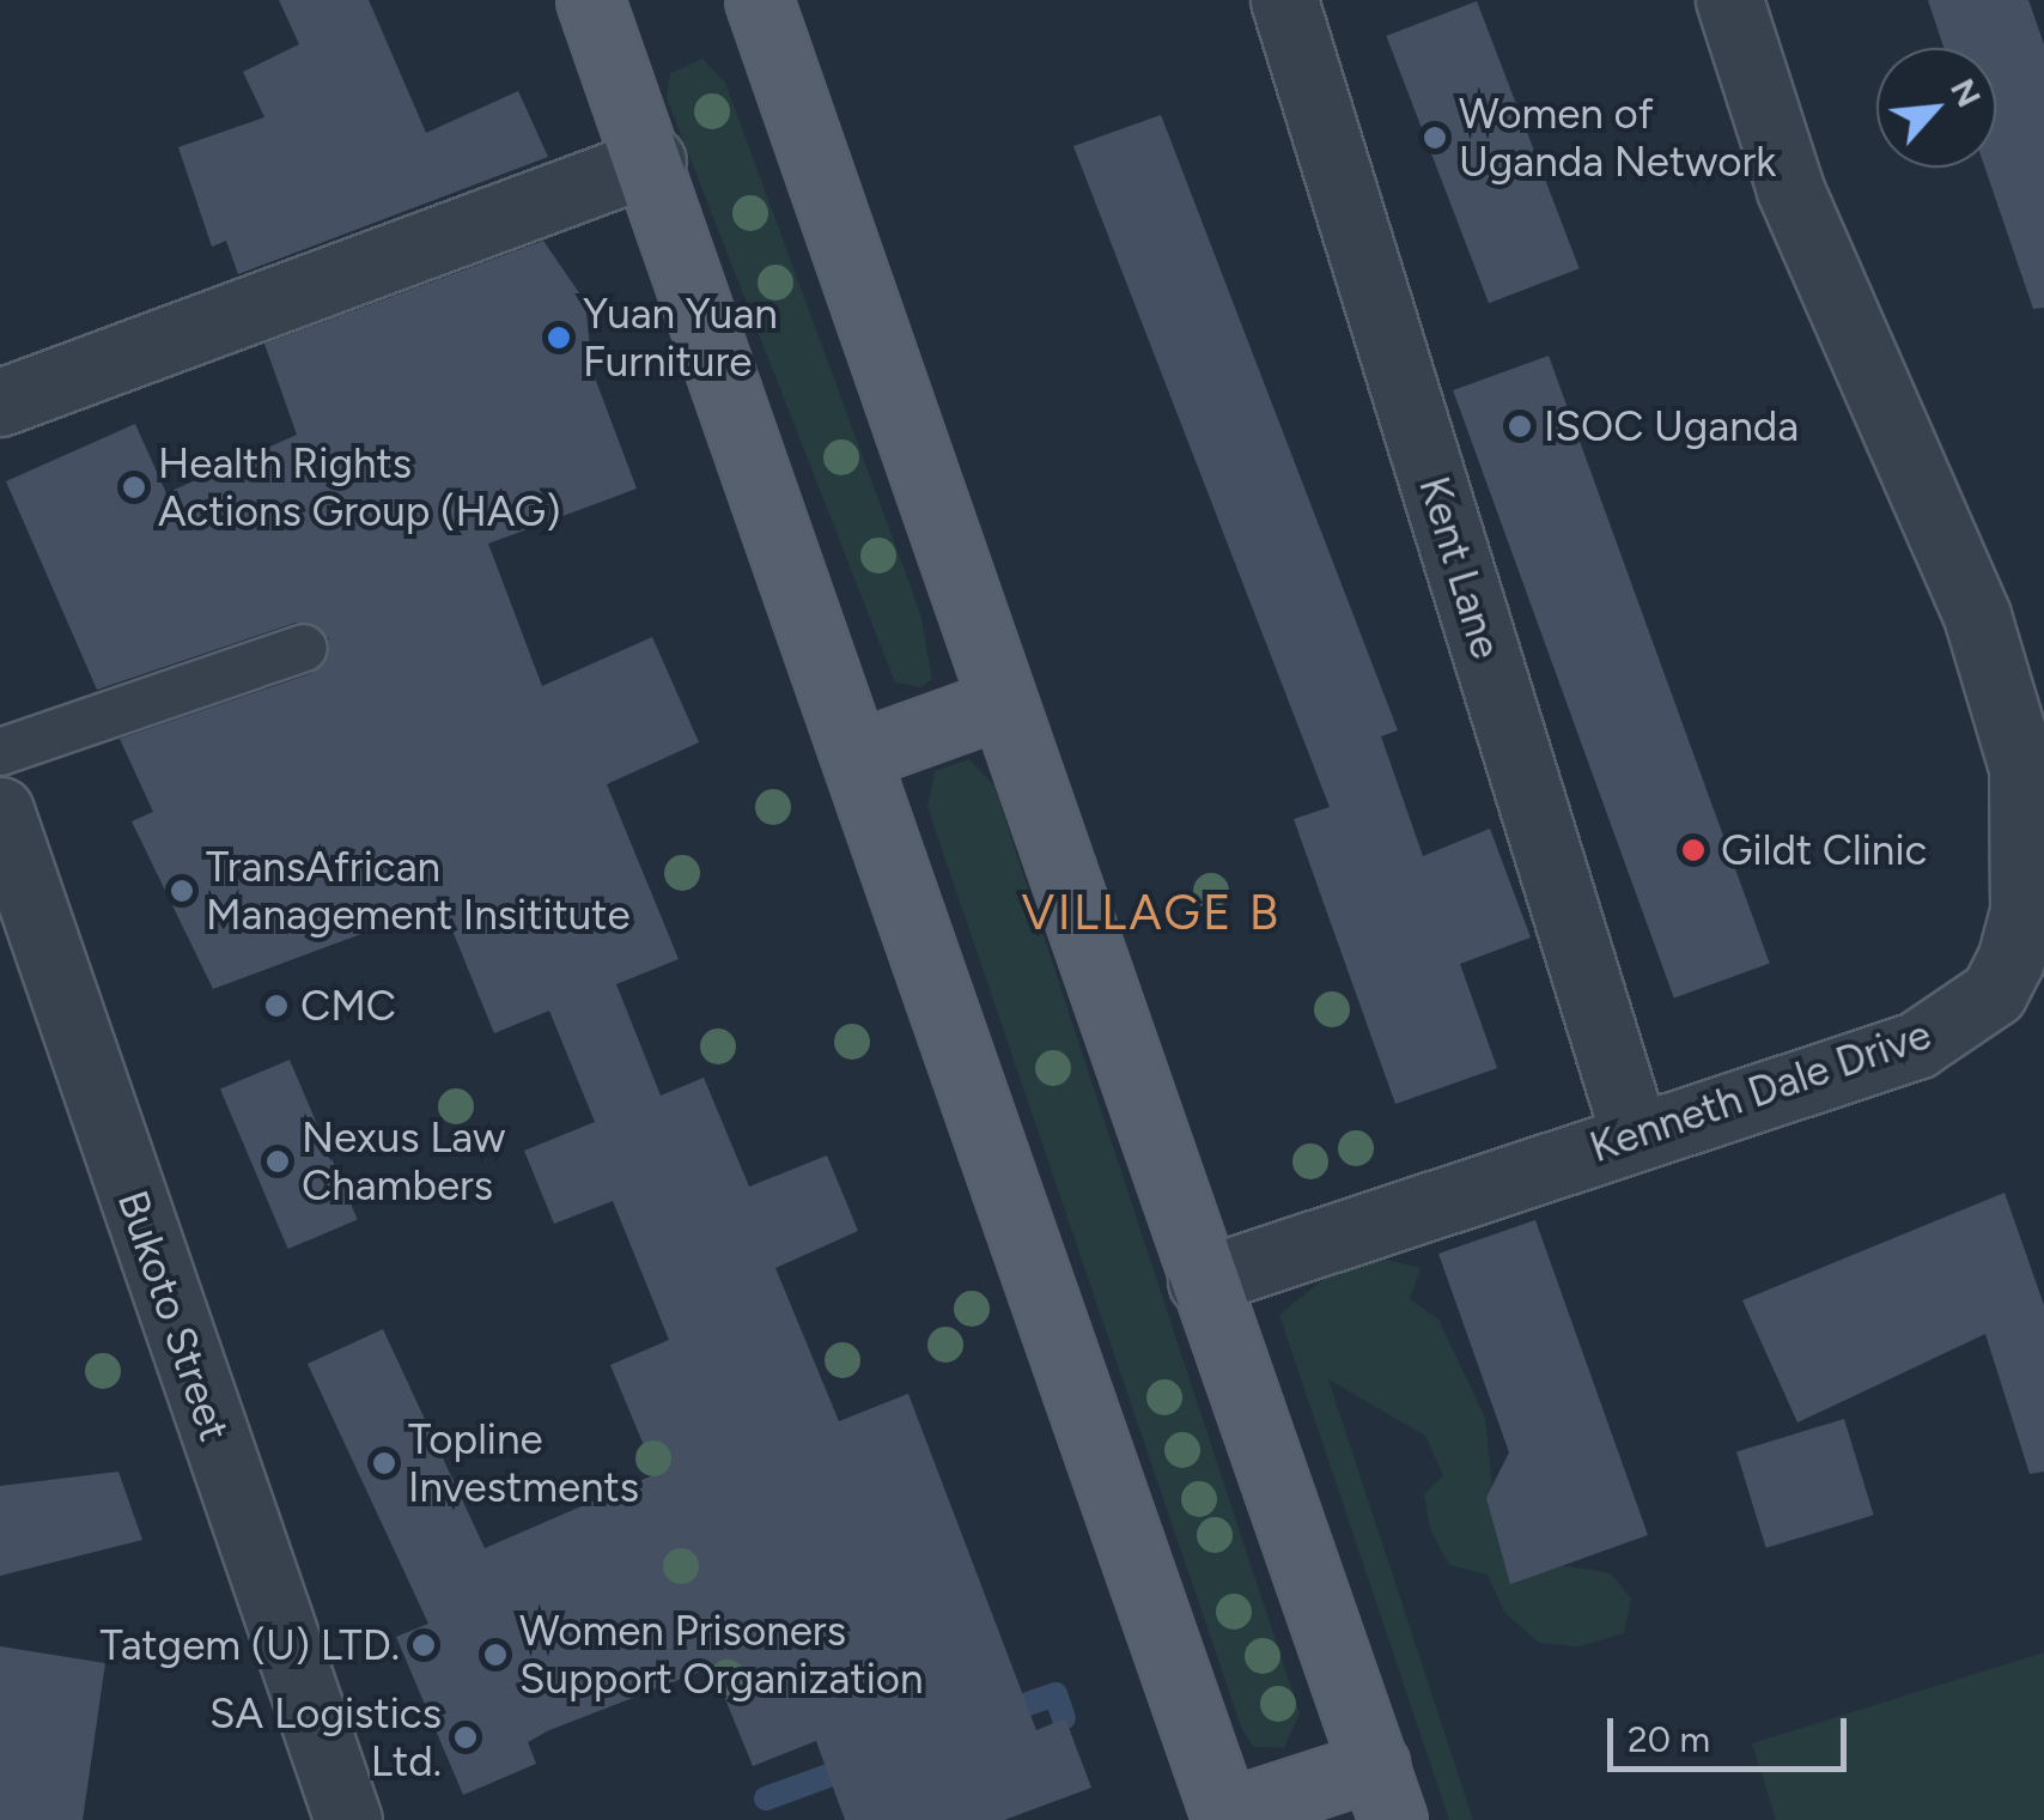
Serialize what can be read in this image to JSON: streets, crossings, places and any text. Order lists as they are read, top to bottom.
{
  "streets": {
    "street": ["Kent Lane", "Kenneth Dale Drive", "Bukoto Street"]
  },
  "crossings": [
    ["Kent Lane", "Kenneth Dale Drive"]
  ],
  "districts": ["VILLAGE B"],
  "places": [
    "Women of Uganda Network",
    "Yuan Yuan Furniture",
    "ISOC Uganda",
    "Health Rights Actions Group (HAG)",
    "Gildt Clinic",
    "TransAfrican Management Insititute",
    "CMC",
    "Nexus Law Chambers",
    "Topline Investments",
    "Tatgem (U) LTD.",
    "Women Prisoners Support Organization",
    "SA Logistics Ltd."
  ],
  "scale_bar": "20 m",
  "north": "top right"
}
